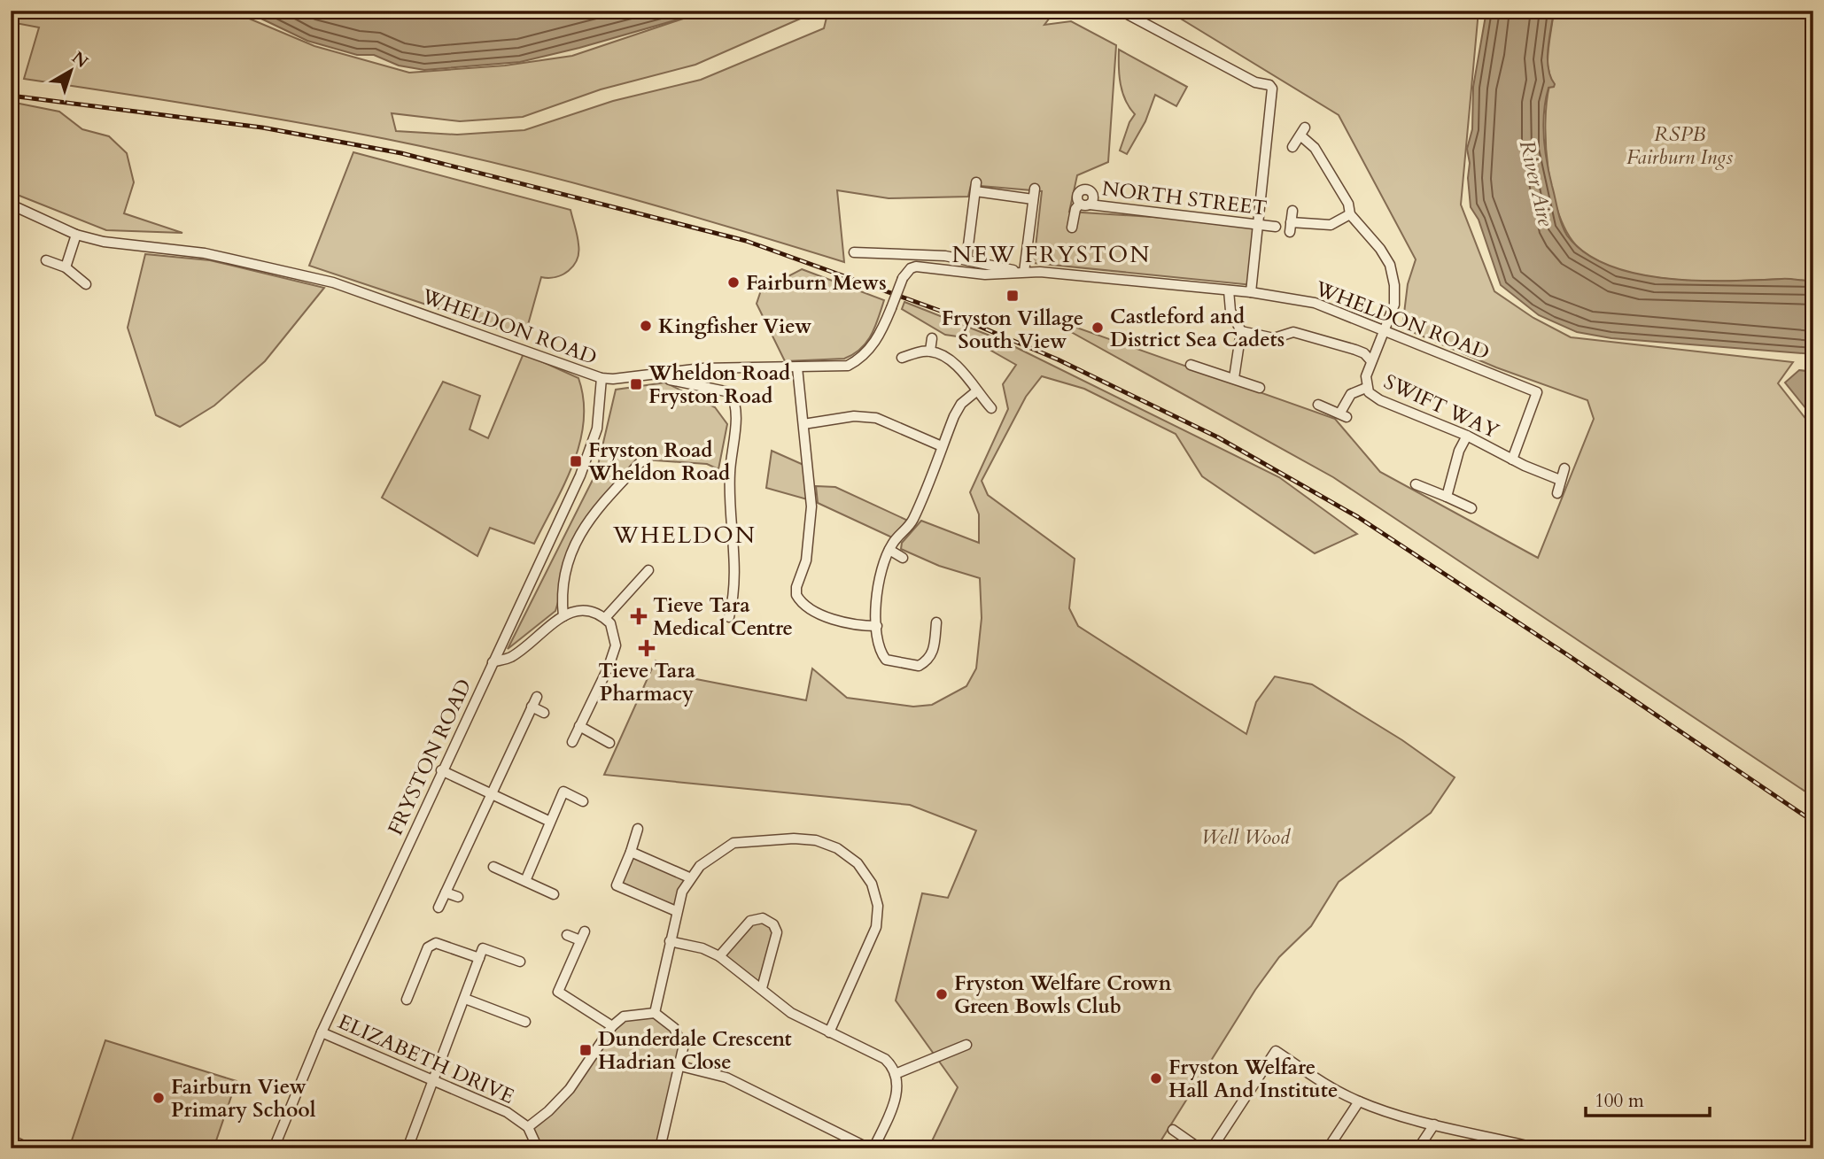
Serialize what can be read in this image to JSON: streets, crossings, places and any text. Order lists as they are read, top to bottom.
{
  "streets": {
    "street": [
      "NORTH STREET",
      "WHELDON ROAD",
      "SWIFT WAY",
      "FRYSTON ROAD",
      "ELIZABETH DRIVE"
    ]
  },
  "crossings": [
    ["WHELDON ROAD", "SWIFT WAY"],
    ["WHELDON ROAD", "FRYSTON ROAD"],
    ["FRYSTON ROAD", "ELIZABETH DRIVE"]
  ],
  "districts": ["NEW FRYSTON", "WHELDON"],
  "water": ["River Aire"],
  "parks": ["RSPB Fairburn Ings", "Well Wood"],
  "places": {
    "other": [
      "Fairburn Mews",
      "Kingfisher View",
      "Castleford and District Sea Cadets",
      "Fryston Welfare Crown Green Bowls Club",
      "Fryston Welfare Hall And Institute",
      "Fairburn View Primary School"
    ],
    "transit": [
      "Fryston Village South View",
      "Wheldon Road Fryston Road",
      "Fryston Road Wheldon Road",
      "Dunderdale Crescent Hadrian Close"
    ],
    "health": ["Tieve Tara Medical Centre", "Tieve Tara Pharmacy"]
  },
  "scale_bar": "100 m",
  "north": "top right"
}
